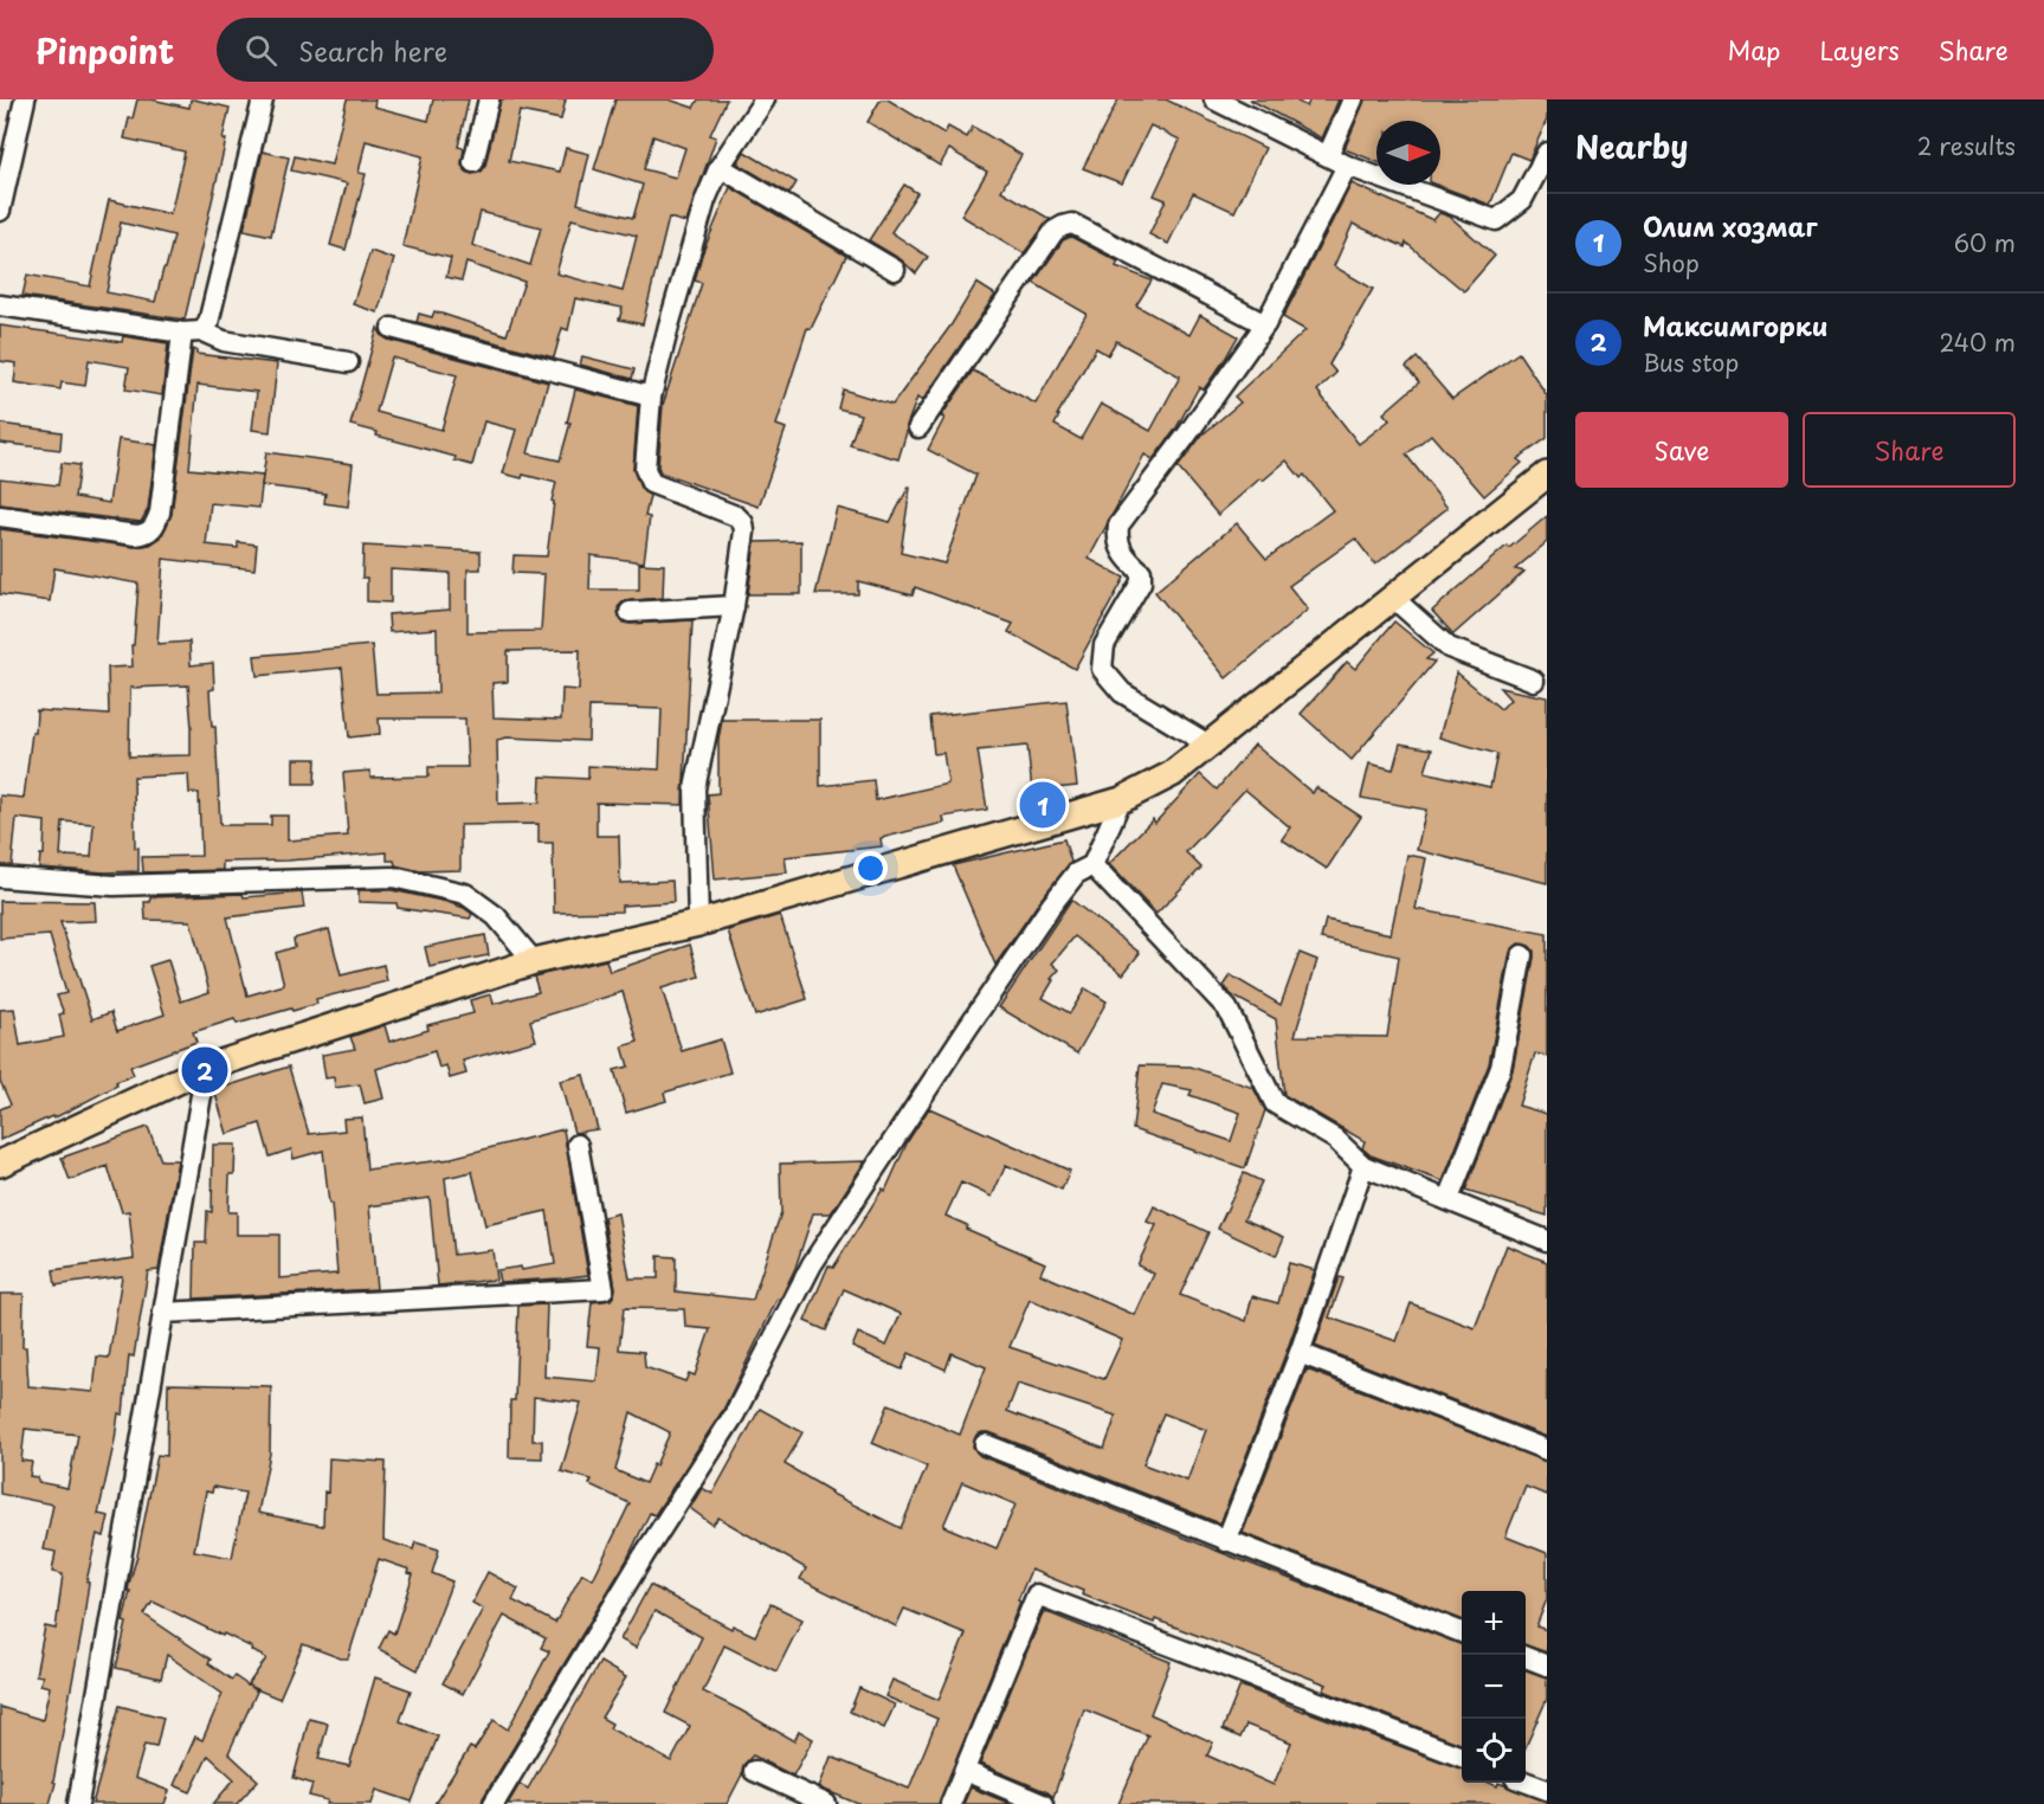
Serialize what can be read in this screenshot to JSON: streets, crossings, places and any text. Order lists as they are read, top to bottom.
{
  "north": "right",
  "page": {
    "header": "Pinpoint",
    "search": "Search here",
    "nav": ["Map", "Layers", "Share"],
    "heading": ["Nearby", "2 results"],
    "list": [
      {
        "mark": "1",
        "name": "Олим хозмаг",
        "note": "Shop",
        "value": "60 m"
      },
      {
        "mark": "2",
        "name": "Максимгорки",
        "note": "Bus stop",
        "value": "240 m"
      }
    ],
    "buttons": ["Save", "Share"],
    "pins": ["1", "2"],
    "map_buttons": ["+", "−"]
  }
}
